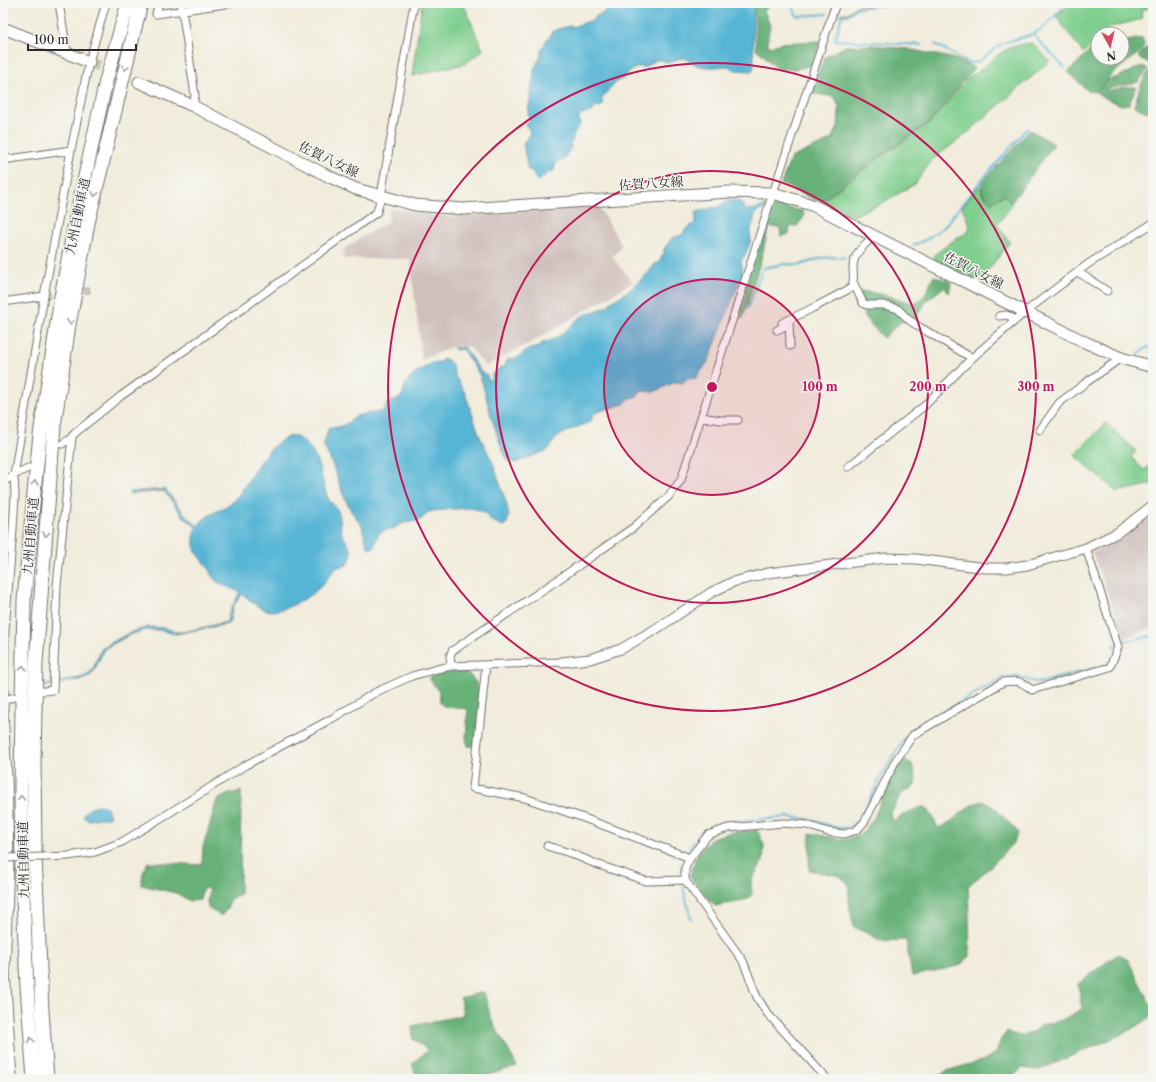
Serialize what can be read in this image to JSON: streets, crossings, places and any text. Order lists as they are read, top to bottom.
{
  "streets": {
    "highway": ["九州自動車道"],
    "main road": ["佐賀八女線"]
  },
  "scale_bar": "100 m",
  "north": "bottom",
  "rings": ["100 m", "200 m", "300 m"]
}
